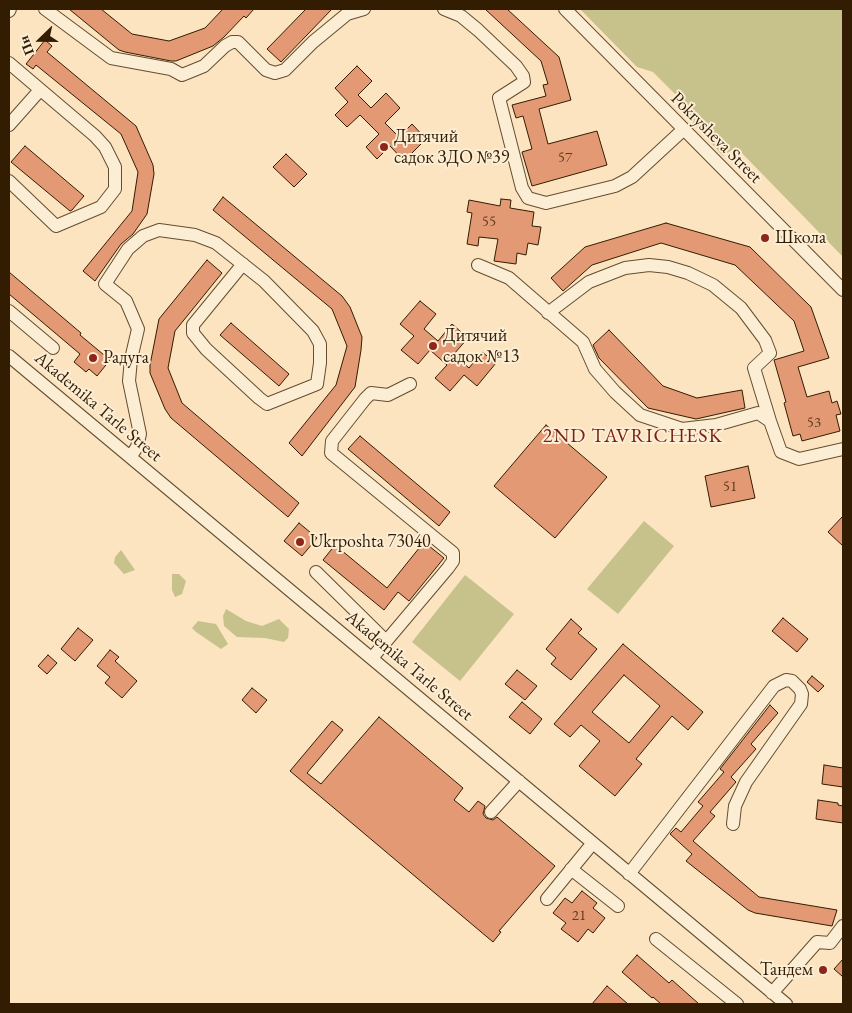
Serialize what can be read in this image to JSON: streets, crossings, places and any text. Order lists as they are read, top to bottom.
{
  "streets": {
    "street": ["Pokrysheva Street", "Akademika Tarle Street"]
  },
  "districts": ["2ND TAVRICHESK"],
  "places": [
    "Дитячий садок ЗДО №39",
    "Школа",
    "Дитячий садок №13",
    "Радуга",
    "Ukrposhta 73040",
    "Тандем"
  ],
  "house_numbers": [
    "57",
    "55",
    "53",
    "51",
    "21"
  ],
  "north": "left"
}
